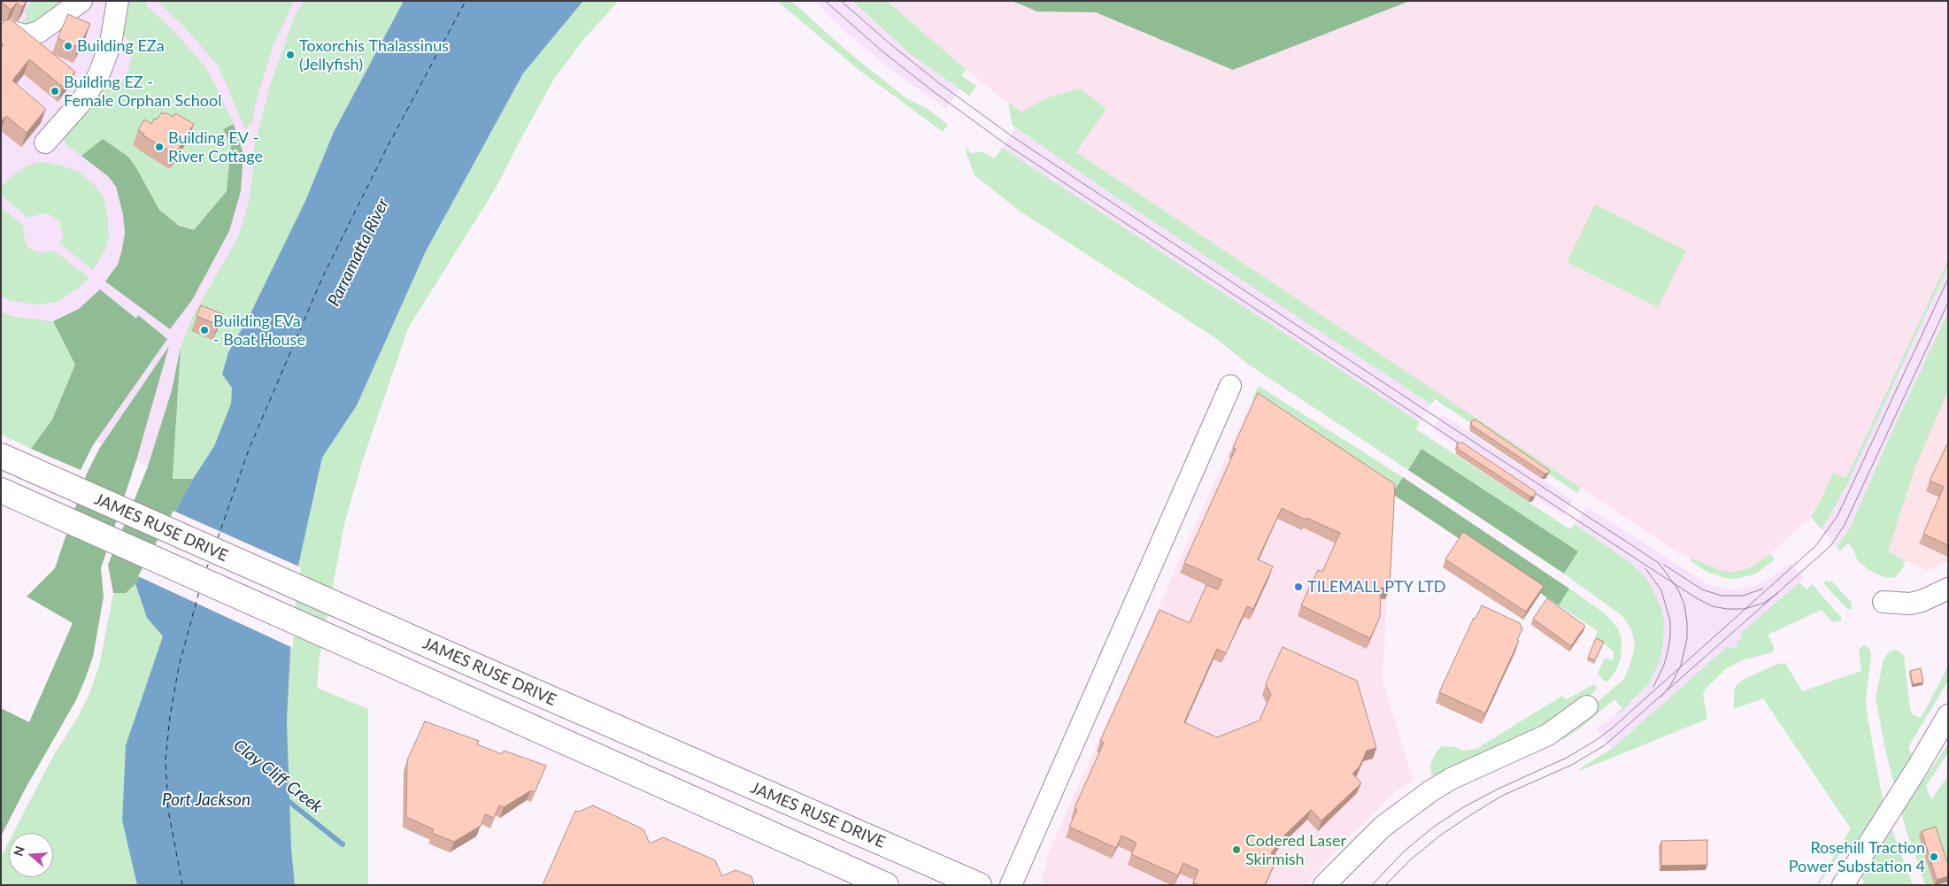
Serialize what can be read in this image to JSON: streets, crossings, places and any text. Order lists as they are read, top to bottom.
{
  "streets": {
    "main road": ["JAMES RUSE DRIVE"]
  },
  "water": ["Parramatta River", "Clay Cliff Creek", "Port Jackson"],
  "places": [
    "Building EZa",
    "Toxorchis Thalassinus (Jellyfish)",
    "Building EZ - Female Orphan School",
    "Building EV - River Cottage",
    "Building EVa - Boat House",
    "TILEMALL PTY LTD",
    "Codered Laser Skirmish",
    "Rosehill Traction Power Substation 4"
  ],
  "north": "left"
}
